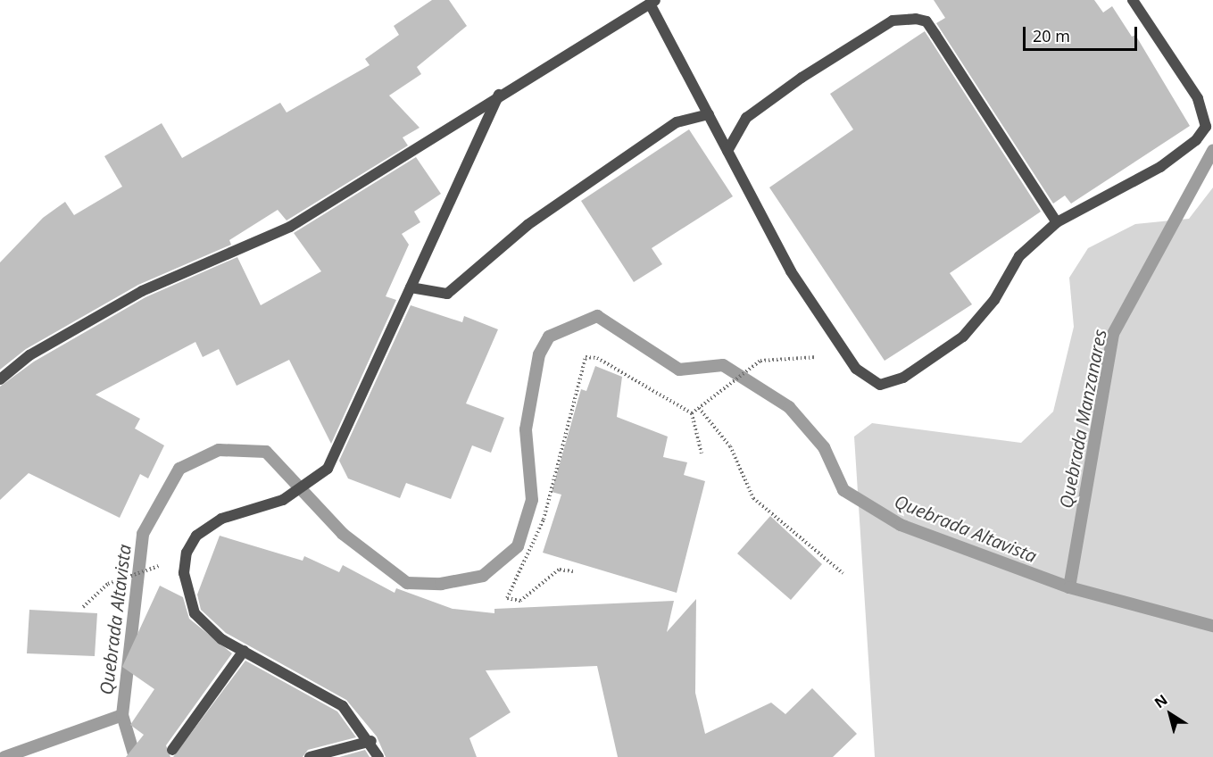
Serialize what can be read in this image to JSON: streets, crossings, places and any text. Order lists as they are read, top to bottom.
{
  "water": ["Quebrada Manzanares", "Quebrada Altavista"],
  "scale_bar": "20 m",
  "north": "top left"
}
